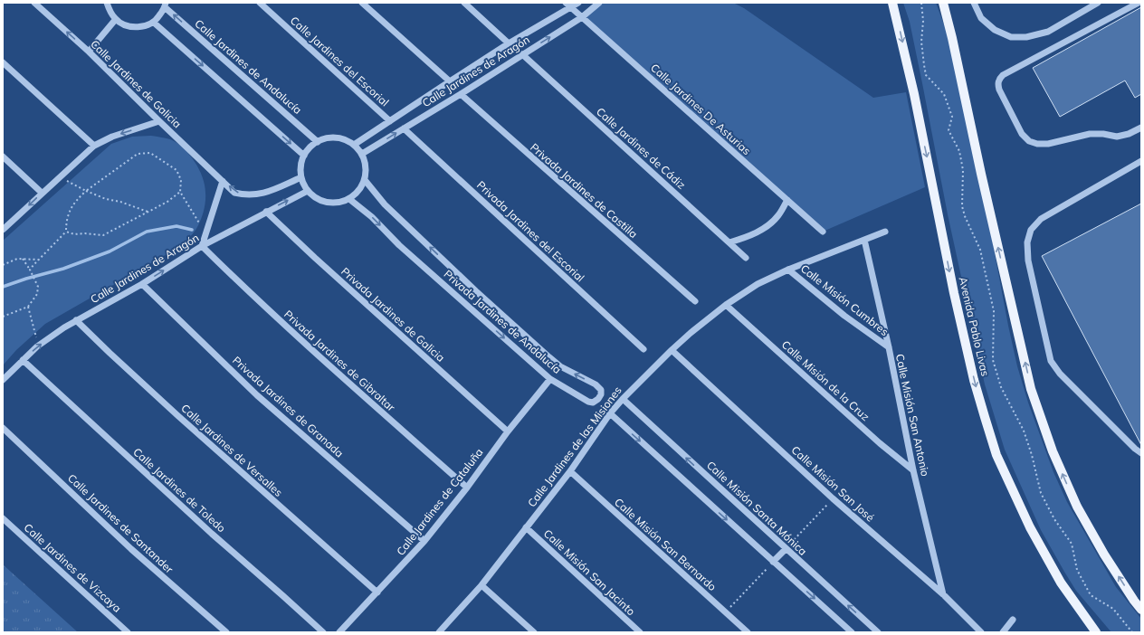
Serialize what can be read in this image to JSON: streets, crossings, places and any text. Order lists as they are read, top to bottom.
{
  "streets": {
    "main road": ["Avenida Pablo Livas"],
    "street": [
      "Calle Jardines del Escorial",
      "Calle Jardines de Andalucía",
      "Calle Jardines de Aragón",
      "Calle Jardines de Galicia",
      "Calle Jardines De Asturias",
      "Calle Jardines de Cádiz",
      "Privada Jardines de Castilla",
      "Privada Jardines del Escorial",
      "Calle Misión Cumbres",
      "Privada Jardines de Galicia",
      "Privada Jardines de Andalucía",
      "Privada Jardines de Gibraltar",
      "Calle Misión de la Cruz",
      "Privada Jardines de Granada",
      "Calle Misión San Antonio",
      "Calle Jardines de las Misiones",
      "Calle Jardines de Versalles",
      "Calle Misión San José",
      "Calle Jardines de Toledo",
      "Calle Jardines de Cataluña",
      "Calle Misión Santa Mónica",
      "Calle Jardines de Santander",
      "Calle Misión San Bernardo",
      "Calle Jardines de Vizcaya",
      "Calle Misión San Jacinto"
    ]
  },
  "crossings": [
    ["Calle Jardines del Escorial", "Calle Jardines de Aragón"],
    ["Calle Jardines de Andalucía", "Calle Jardines de Aragón"],
    ["Calle Jardines de Andalucía", "Calle Jardines de Galicia"],
    ["Calle Jardines de Andalucía", "Privada Jardines de Andalucía"],
    ["Calle Jardines de Aragón", "Calle Jardines de Galicia"],
    ["Calle Jardines de Aragón", "Calle Jardines De Asturias"],
    ["Calle Jardines de Aragón", "Calle Jardines de Cádiz"],
    ["Calle Jardines de Aragón", "Privada Jardines de Castilla"],
    ["Calle Jardines de Aragón", "Privada Jardines del Escorial"],
    ["Calle Jardines de Aragón", "Privada Jardines de Galicia"],
    ["Calle Jardines de Aragón", "Privada Jardines de Andalucía"],
    ["Calle Jardines de Aragón", "Privada Jardines de Gibraltar"],
    ["Calle Jardines de Aragón", "Privada Jardines de Granada"],
    ["Calle Jardines de Aragón", "Calle Jardines de Versalles"],
    ["Calle Jardines de Aragón", "Calle Jardines de Toledo"],
    ["Calle Jardines de Galicia", "Privada Jardines de Andalucía"],
    ["Calle Misión Cumbres", "Calle Misión San Antonio"],
    ["Calle Misión Cumbres", "Calle Jardines de las Misiones"],
    ["Privada Jardines de Galicia", "Calle Jardines de Cataluña"],
    ["Privada Jardines de Andalucía", "Calle Jardines de Cataluña"],
    ["Privada Jardines de Gibraltar", "Calle Jardines de Cataluña"],
    ["Calle Misión de la Cruz", "Calle Misión San Antonio"],
    ["Calle Misión de la Cruz", "Calle Jardines de las Misiones"],
    ["Privada Jardines de Granada", "Calle Jardines de Cataluña"],
    ["Calle Misión San Antonio", "Calle Jardines de las Misiones"],
    ["Calle Misión San Antonio", "Calle Misión San José"],
    ["Calle Jardines de las Misiones", "Calle Misión San José"],
    ["Calle Jardines de las Misiones", "Calle Misión Santa Mónica"],
    ["Calle Jardines de las Misiones", "Calle Misión San Bernardo"],
    ["Calle Jardines de las Misiones", "Calle Misión San Jacinto"],
    ["Calle Jardines de Versalles", "Calle Jardines de Cataluña"]
  ],
  "one_way": ["Calle Jardines de Galicia"]
}
